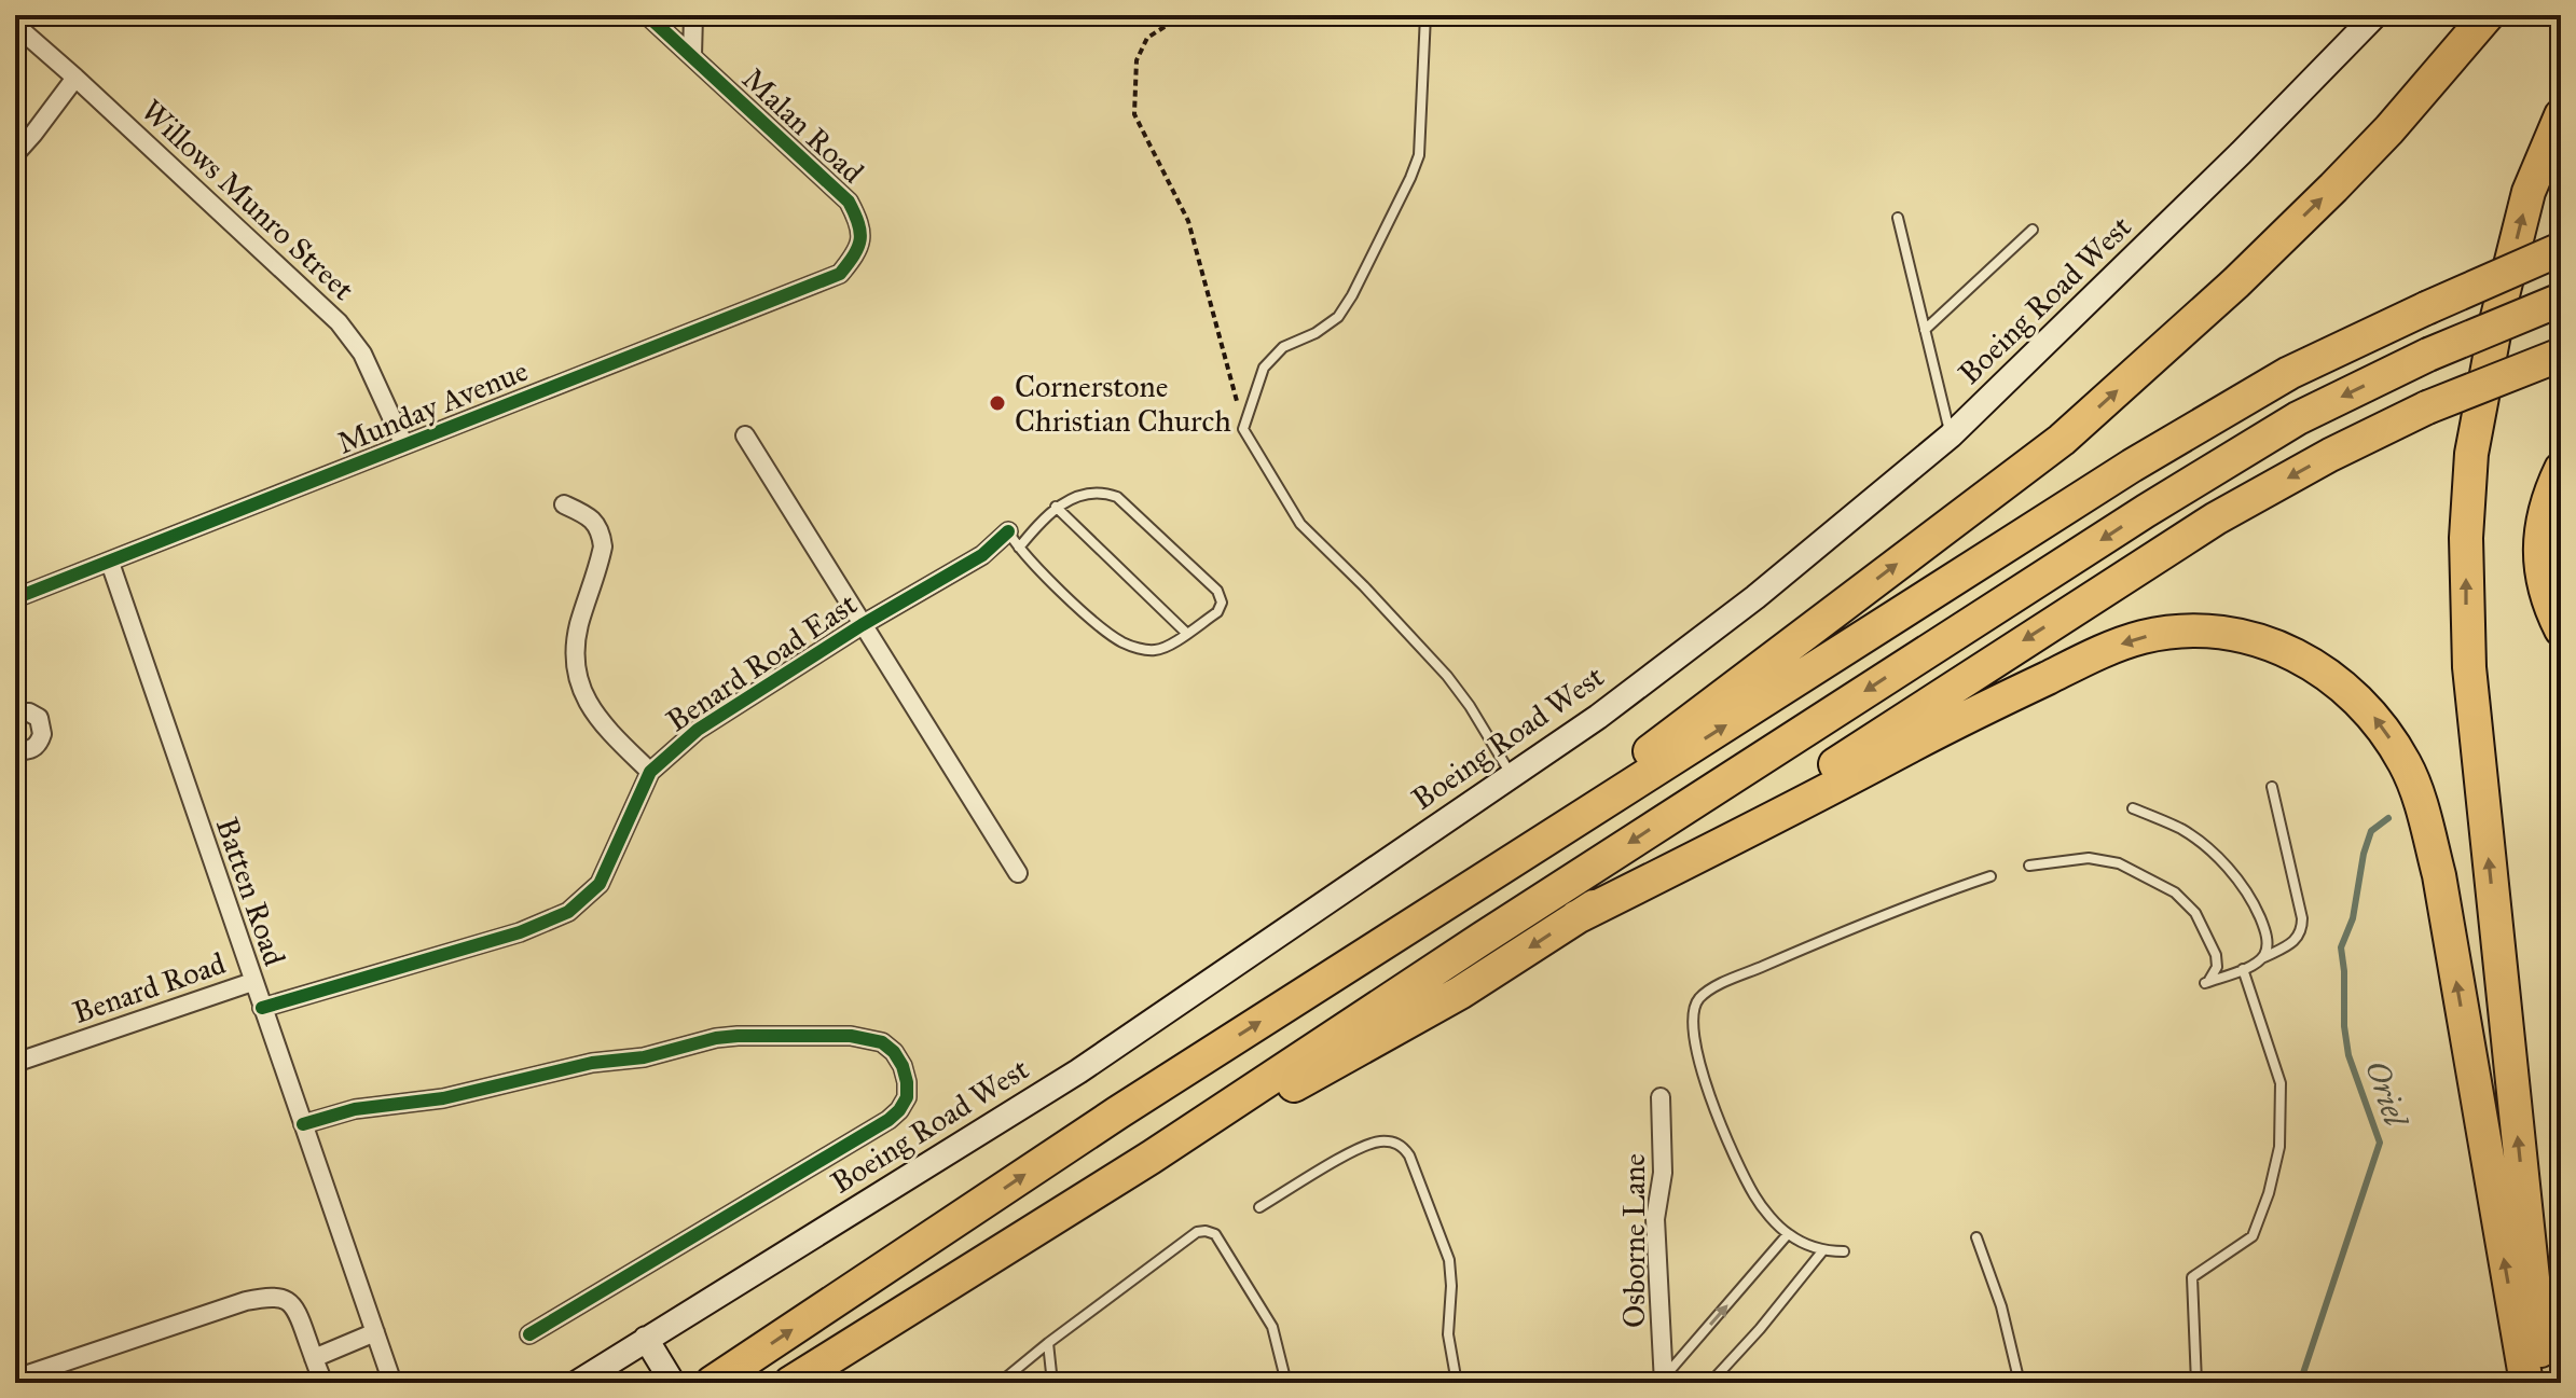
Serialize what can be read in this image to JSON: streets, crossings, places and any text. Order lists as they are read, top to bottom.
{
  "streets": {
    "main road": ["Boeing Road West"],
    "street": [
      "Malan Road",
      "Willows Munro Street",
      "Munday Avenue",
      "Benard Road East",
      "Batten Road",
      "Benard Road",
      "Osborne Lane"
    ]
  },
  "crossings": [
    ["Malan Road", "Munday Avenue"],
    ["Willows Munro Street", "Munday Avenue"],
    ["Munday Avenue", "Batten Road"],
    ["Benard Road East", "Batten Road"],
    ["Batten Road", "Benard Road"]
  ],
  "water": ["Oriel"],
  "places": ["Cornerstone Christian Church"]
}
